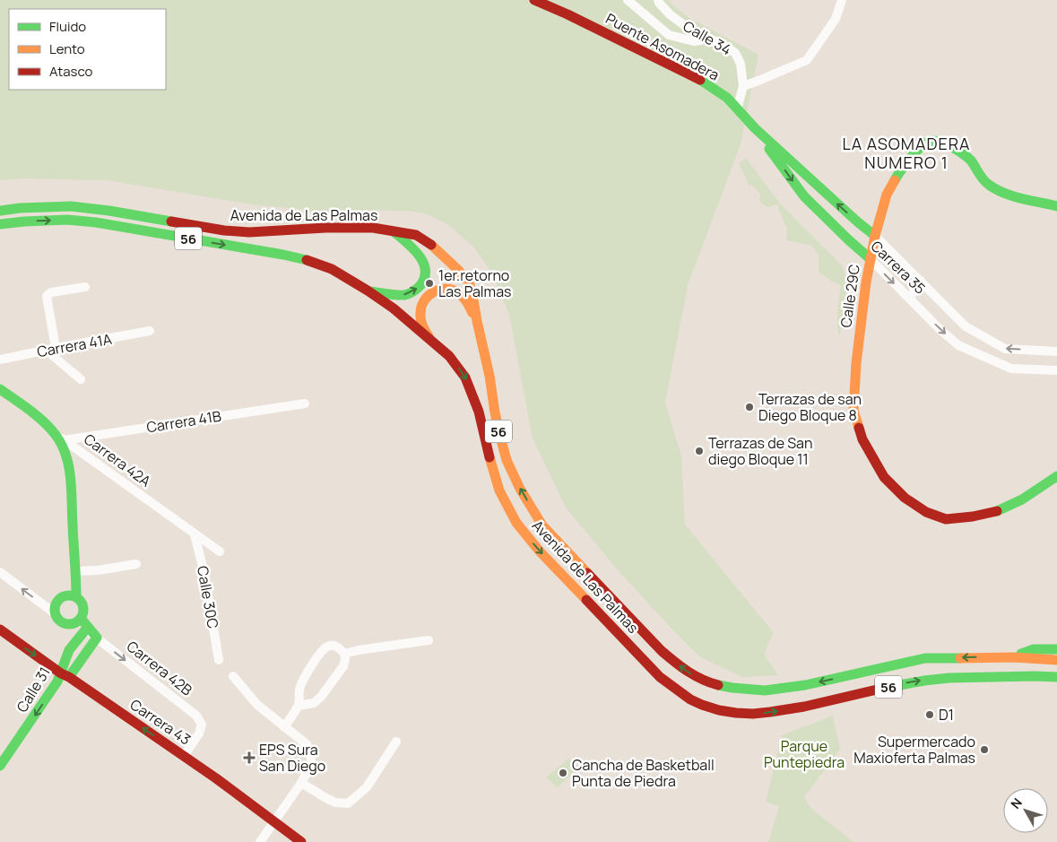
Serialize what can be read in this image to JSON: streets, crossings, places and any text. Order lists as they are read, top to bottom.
{
  "streets": {
    "main road": [
      "Puente Asomadera",
      "Avenida de Las Palmas",
      "56",
      "Carrera 35",
      "Calle 29C",
      "Carrera 42A",
      "Carrera 42B",
      "Calle 31",
      "Carrera 43"
    ],
    "street": [
      "Calle 34",
      "Carrera 41A",
      "Carrera 41B",
      "Calle 30C"
    ]
  },
  "crossings": [
    ["Calle 34", "Carrera 35"],
    ["Puente Asomadera", "Carrera 35"],
    ["Carrera 35", "Calle 29C"],
    ["Carrera 41B", "Carrera 42A"],
    ["Carrera 42A", "Calle 30C"],
    ["Carrera 42B", "Calle 31"],
    ["Carrera 42B", "Carrera 43"],
    ["Calle 31", "Carrera 43"]
  ],
  "one_way": ["Carrera 42B", "Calle 31"],
  "districts": ["LA ASOMADERA NUMERO 1"],
  "parks": ["Parque Puntepiedra"],
  "places": {
    "other": [
      "1er.retorno Las Palmas",
      "Terrazas de san Diego Bloque 8",
      "Terrazas de San diego Bloque 11",
      "D1",
      "Supermercado Maxioferta Palmas",
      "Cancha de Basketball Punta de Piedra"
    ],
    "health": ["EPS Sura San Diego"]
  },
  "legend": ["Fluido", "Lento", "Atasco"],
  "north": "top left"
}
